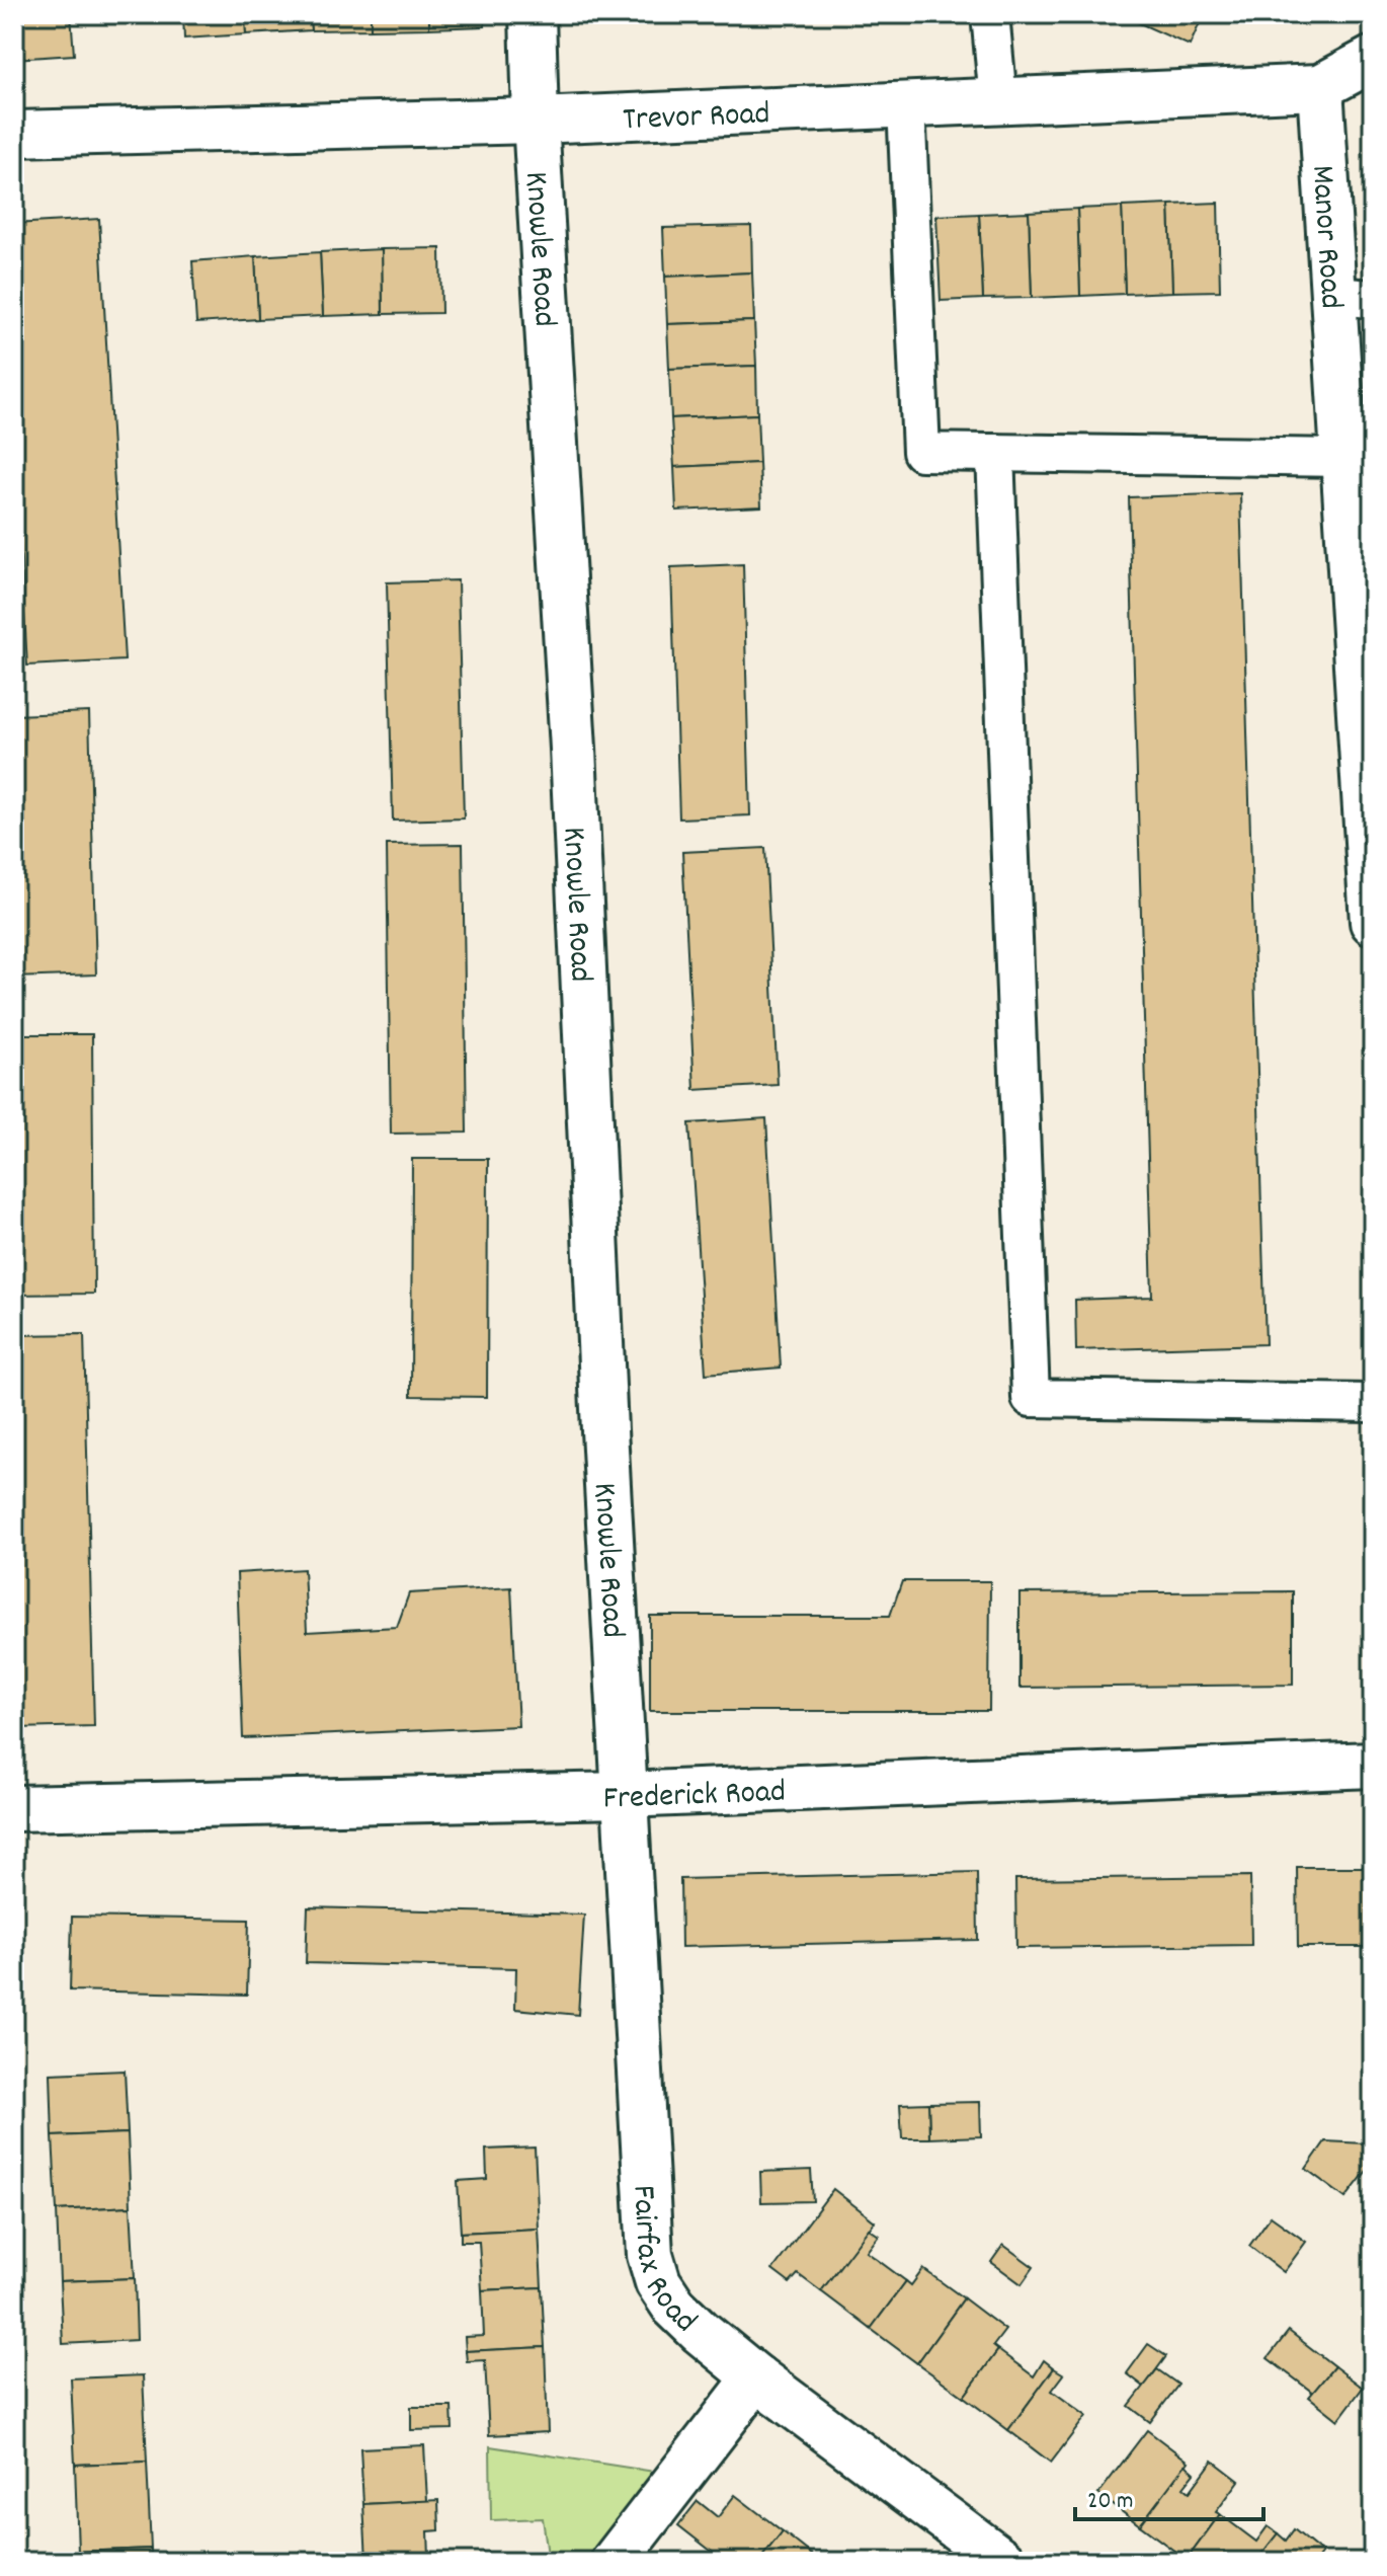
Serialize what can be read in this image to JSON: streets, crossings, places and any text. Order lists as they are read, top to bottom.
{
  "streets": {
    "street": [
      "Trevor Road",
      "Manor Road",
      "Knowle Road",
      "Frederick Road",
      "Fairfax Road"
    ]
  },
  "crossings": [
    ["Trevor Road", "Manor Road"],
    ["Trevor Road", "Knowle Road"],
    ["Knowle Road", "Frederick Road"],
    ["Knowle Road", "Fairfax Road"],
    ["Frederick Road", "Fairfax Road"]
  ],
  "scale_bar": "20 m"
}
